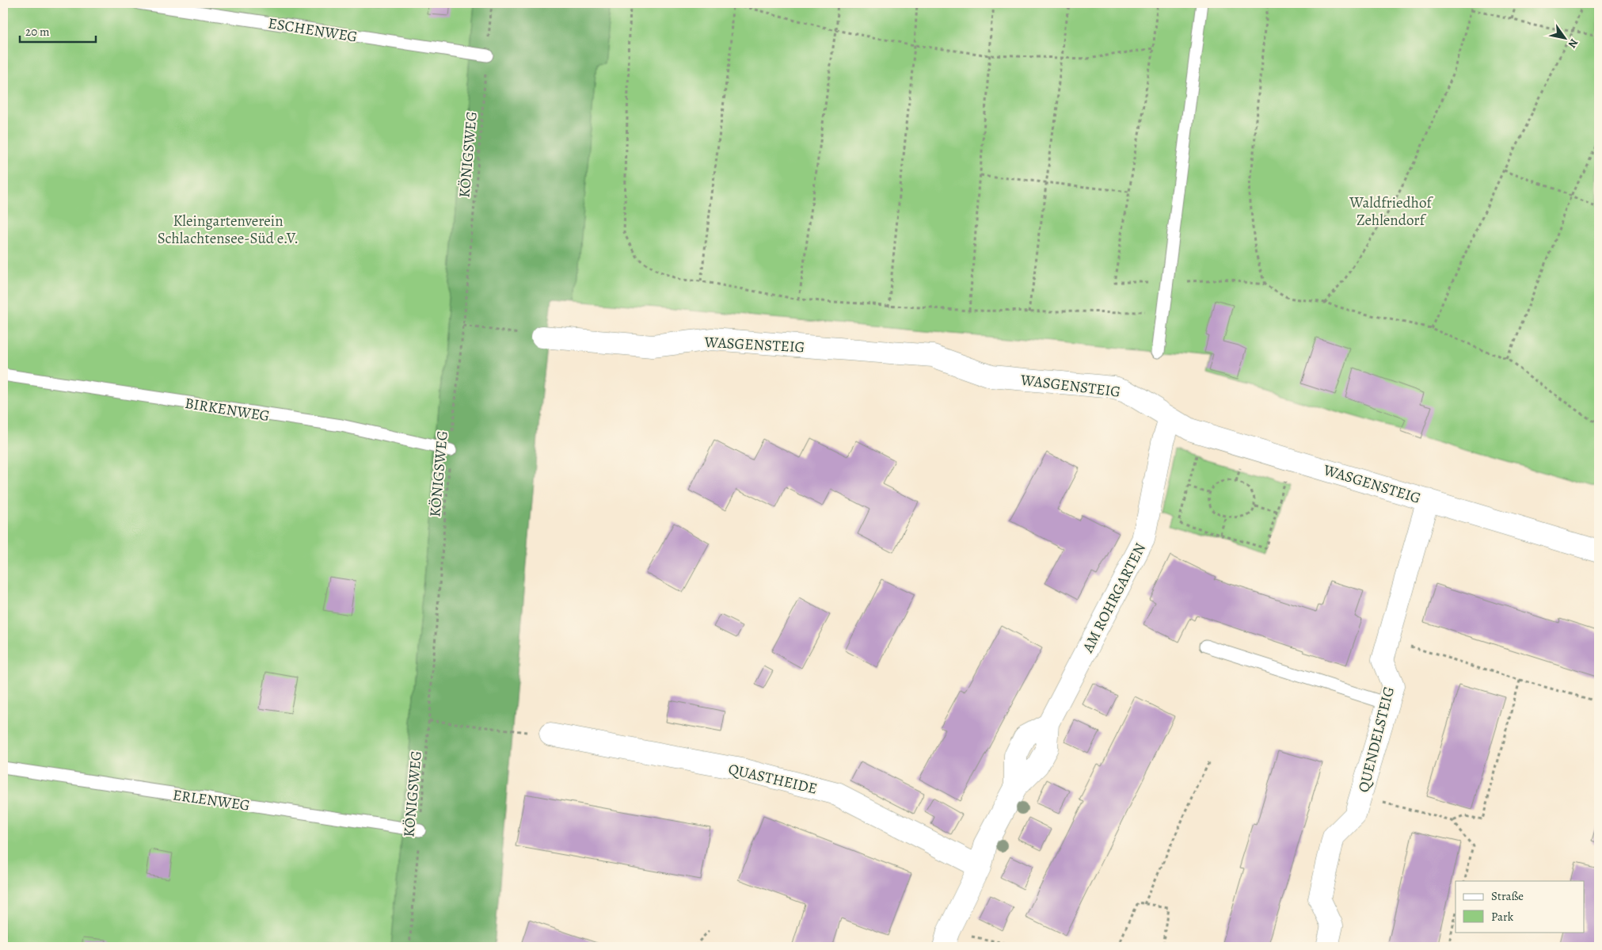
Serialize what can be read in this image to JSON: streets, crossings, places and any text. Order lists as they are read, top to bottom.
{
  "streets": {
    "street": [
      "WASGENSTEIG",
      "AM ROHRGARTEN",
      "QUENDELSTEIG",
      "QUASTHEIDE"
    ],
    "lane": ["ESCHENWEG", "BIRKENWEG", "ERLENWEG"],
    "path": ["KÖNIGSWEG"]
  },
  "crossings": [
    ["ESCHENWEG", "KÖNIGSWEG"],
    ["KÖNIGSWEG", "BIRKENWEG"],
    ["KÖNIGSWEG", "ERLENWEG"],
    ["WASGENSTEIG", "AM ROHRGARTEN"],
    ["WASGENSTEIG", "QUENDELSTEIG"],
    ["AM ROHRGARTEN", "QUASTHEIDE"]
  ],
  "parks": ["Waldfriedhof Zehlendorf", "Kleingartenverein Schlachtensee-Süd e.V."],
  "legend": ["Straße", "Park"],
  "scale_bar": "20 m",
  "north": "bottom right"
}
